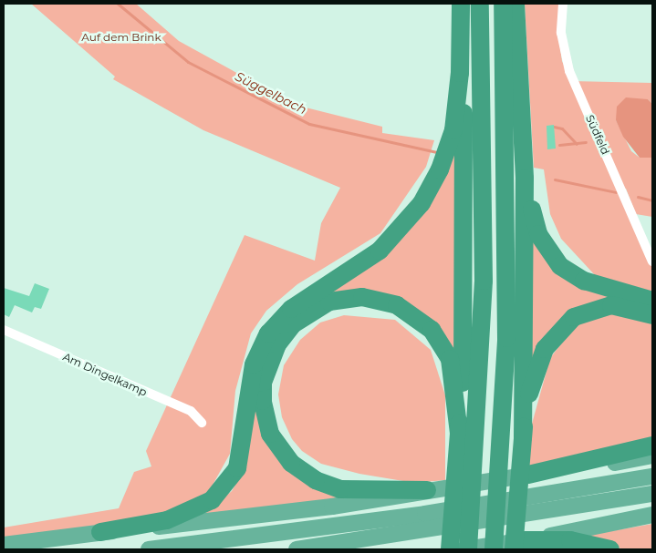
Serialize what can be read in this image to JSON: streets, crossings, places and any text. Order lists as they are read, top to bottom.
{
  "streets": {
    "street": ["Südfeld", "Am Dingelkamp"]
  },
  "water": ["Süggelbach"],
  "parks": ["Auf dem Brink"]
}
